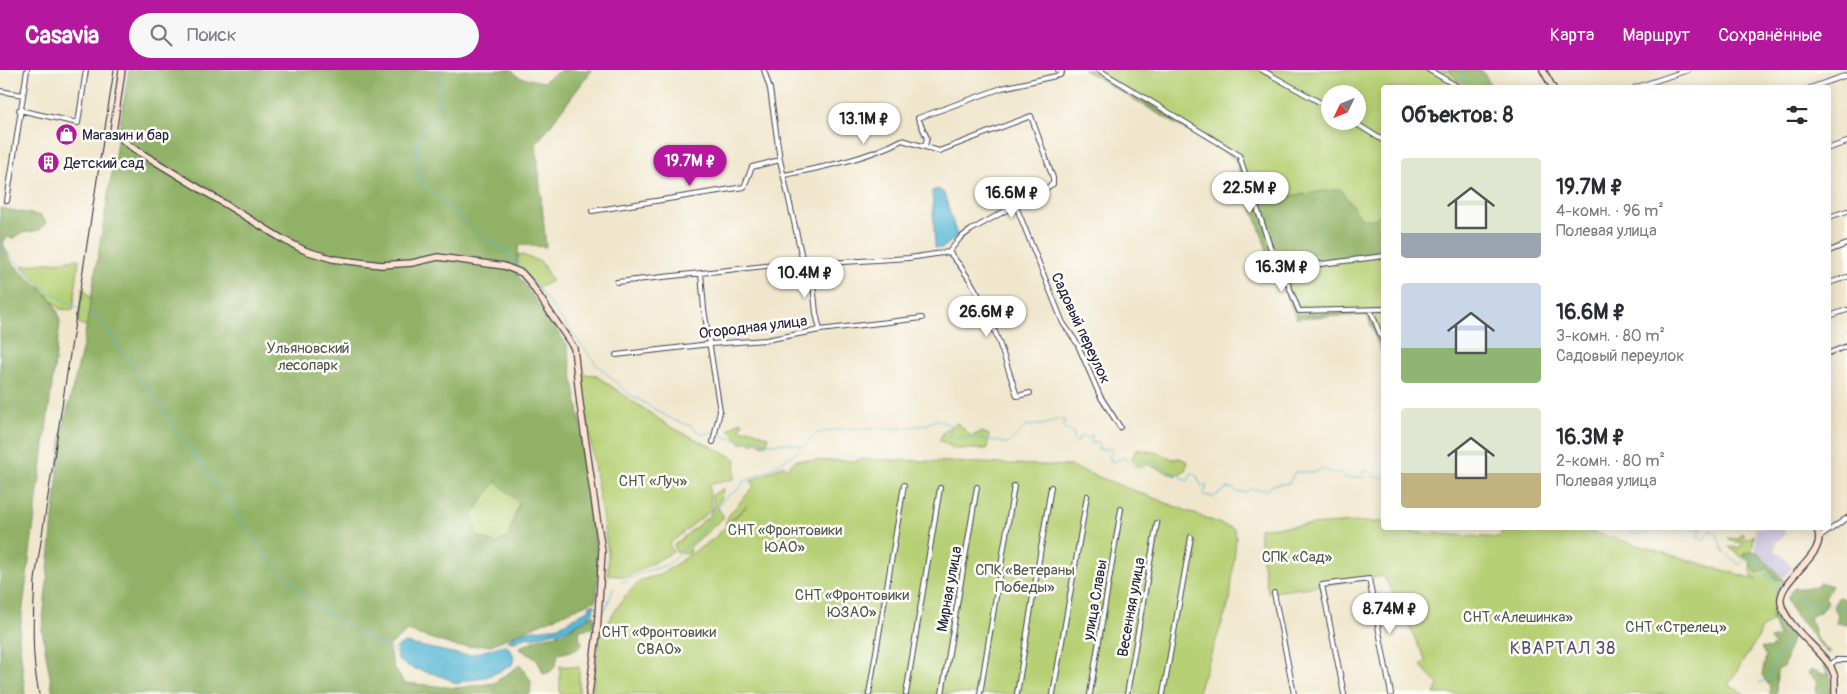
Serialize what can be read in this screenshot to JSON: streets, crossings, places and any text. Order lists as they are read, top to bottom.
{
  "streets": {
    "street": [
      "Огородная улица",
      "Садовый переулок",
      "Мирная улица",
      "улица Славы",
      "Весенняя улица"
    ]
  },
  "districts": ["КВАРТАЛ 38"],
  "parks": [
    "Ульяновский лесопарк",
    "СНТ «Луч»",
    "СНТ «Фронтовики ЮАО»",
    "СПК «Сад»",
    "СПК «Ветераны Победы»",
    "СНТ «Фронтовики ЮЗАО»",
    "СНТ «Алешинка»",
    "СНТ «Стрелец»",
    "СНТ «Фронтовики СВАО»"
  ],
  "places": {
    "shop": ["Магазин и бар"],
    "building": ["Детский сад"]
  },
  "north": "bottom left",
  "page": {
    "header": "Casavia",
    "search": "Поиск",
    "nav": ["Карта", "Маршрут", "Сохранённые"],
    "heading": "Объектов: 8",
    "price": [
      "13.1M ₽",
      "19.7M ₽",
      "22.5M ₽",
      "16.6M ₽",
      "16.3M ₽",
      "10.4M ₽",
      "26.6M ₽",
      "8.74M ₽"
    ],
    "list": [
      {
        "name": "19.7M ₽",
        "note": "4-комн. · 96 m² · Полевая улица"
      },
      {
        "name": "16.6M ₽",
        "note": "3-комн. · 80 m² · Садовый переулок"
      },
      {
        "name": "16.3M ₽",
        "note": "2-комн. · 80 m² · Полевая улица"
      }
    ]
  }
}
